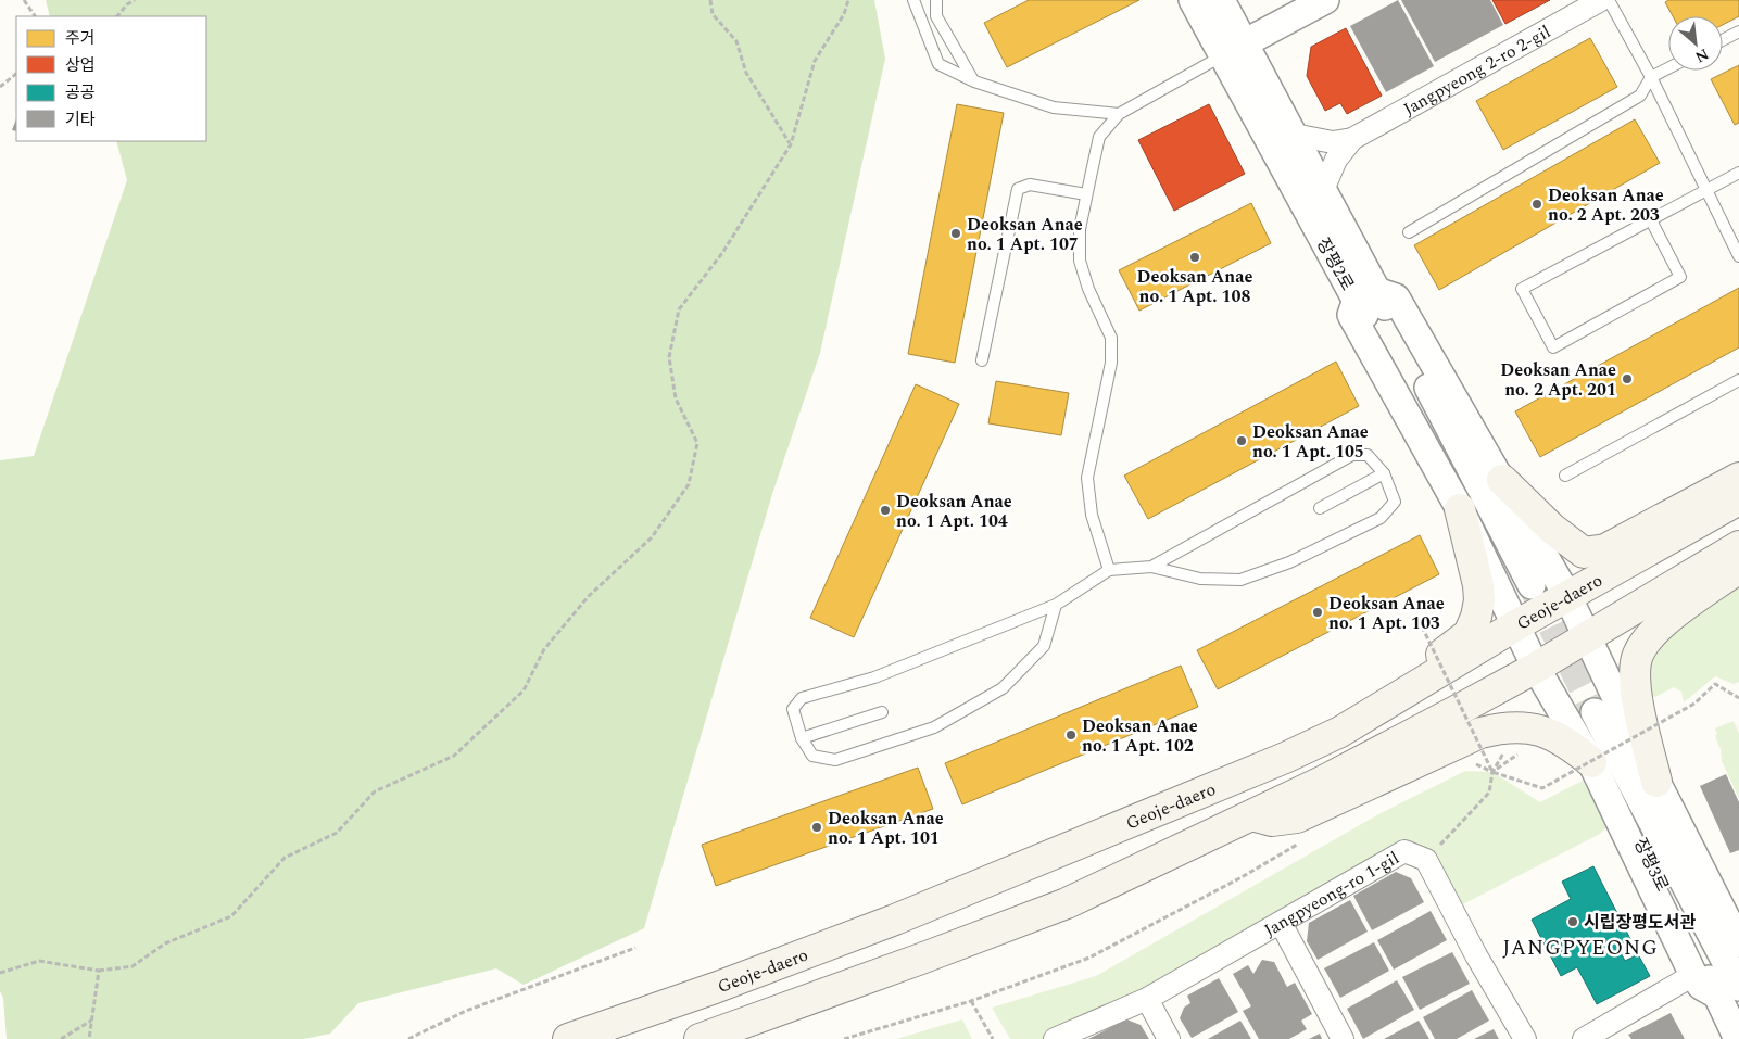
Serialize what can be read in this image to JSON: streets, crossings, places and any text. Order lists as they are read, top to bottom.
{
  "streets": {
    "main road": ["Geoje-daero"],
    "street": [
      "Jangpyeong 2-ro 2-gil",
      "장평2로",
      "장평3로",
      "Jangpyeong-ro 1-gil"
    ]
  },
  "districts": ["JANGPYEONG"],
  "places": [
    "Deoksan Anae no. 2 Apt. 203",
    "Deoksan Anae no. 1 Apt. 107",
    "Deoksan Anae no. 1 Apt. 108",
    "Deoksan Anae no. 2 Apt. 201",
    "Deoksan Anae no. 1 Apt. 105",
    "Deoksan Anae no. 1 Apt. 104",
    "Deoksan Anae no. 1 Apt. 103",
    "Deoksan Anae no. 1 Apt. 102",
    "Deoksan Anae no. 1 Apt. 101",
    "시립장평도서관"
  ],
  "legend": [
    "주거",
    "상업",
    "공공",
    "기타"
  ],
  "north": "bottom right"
}
